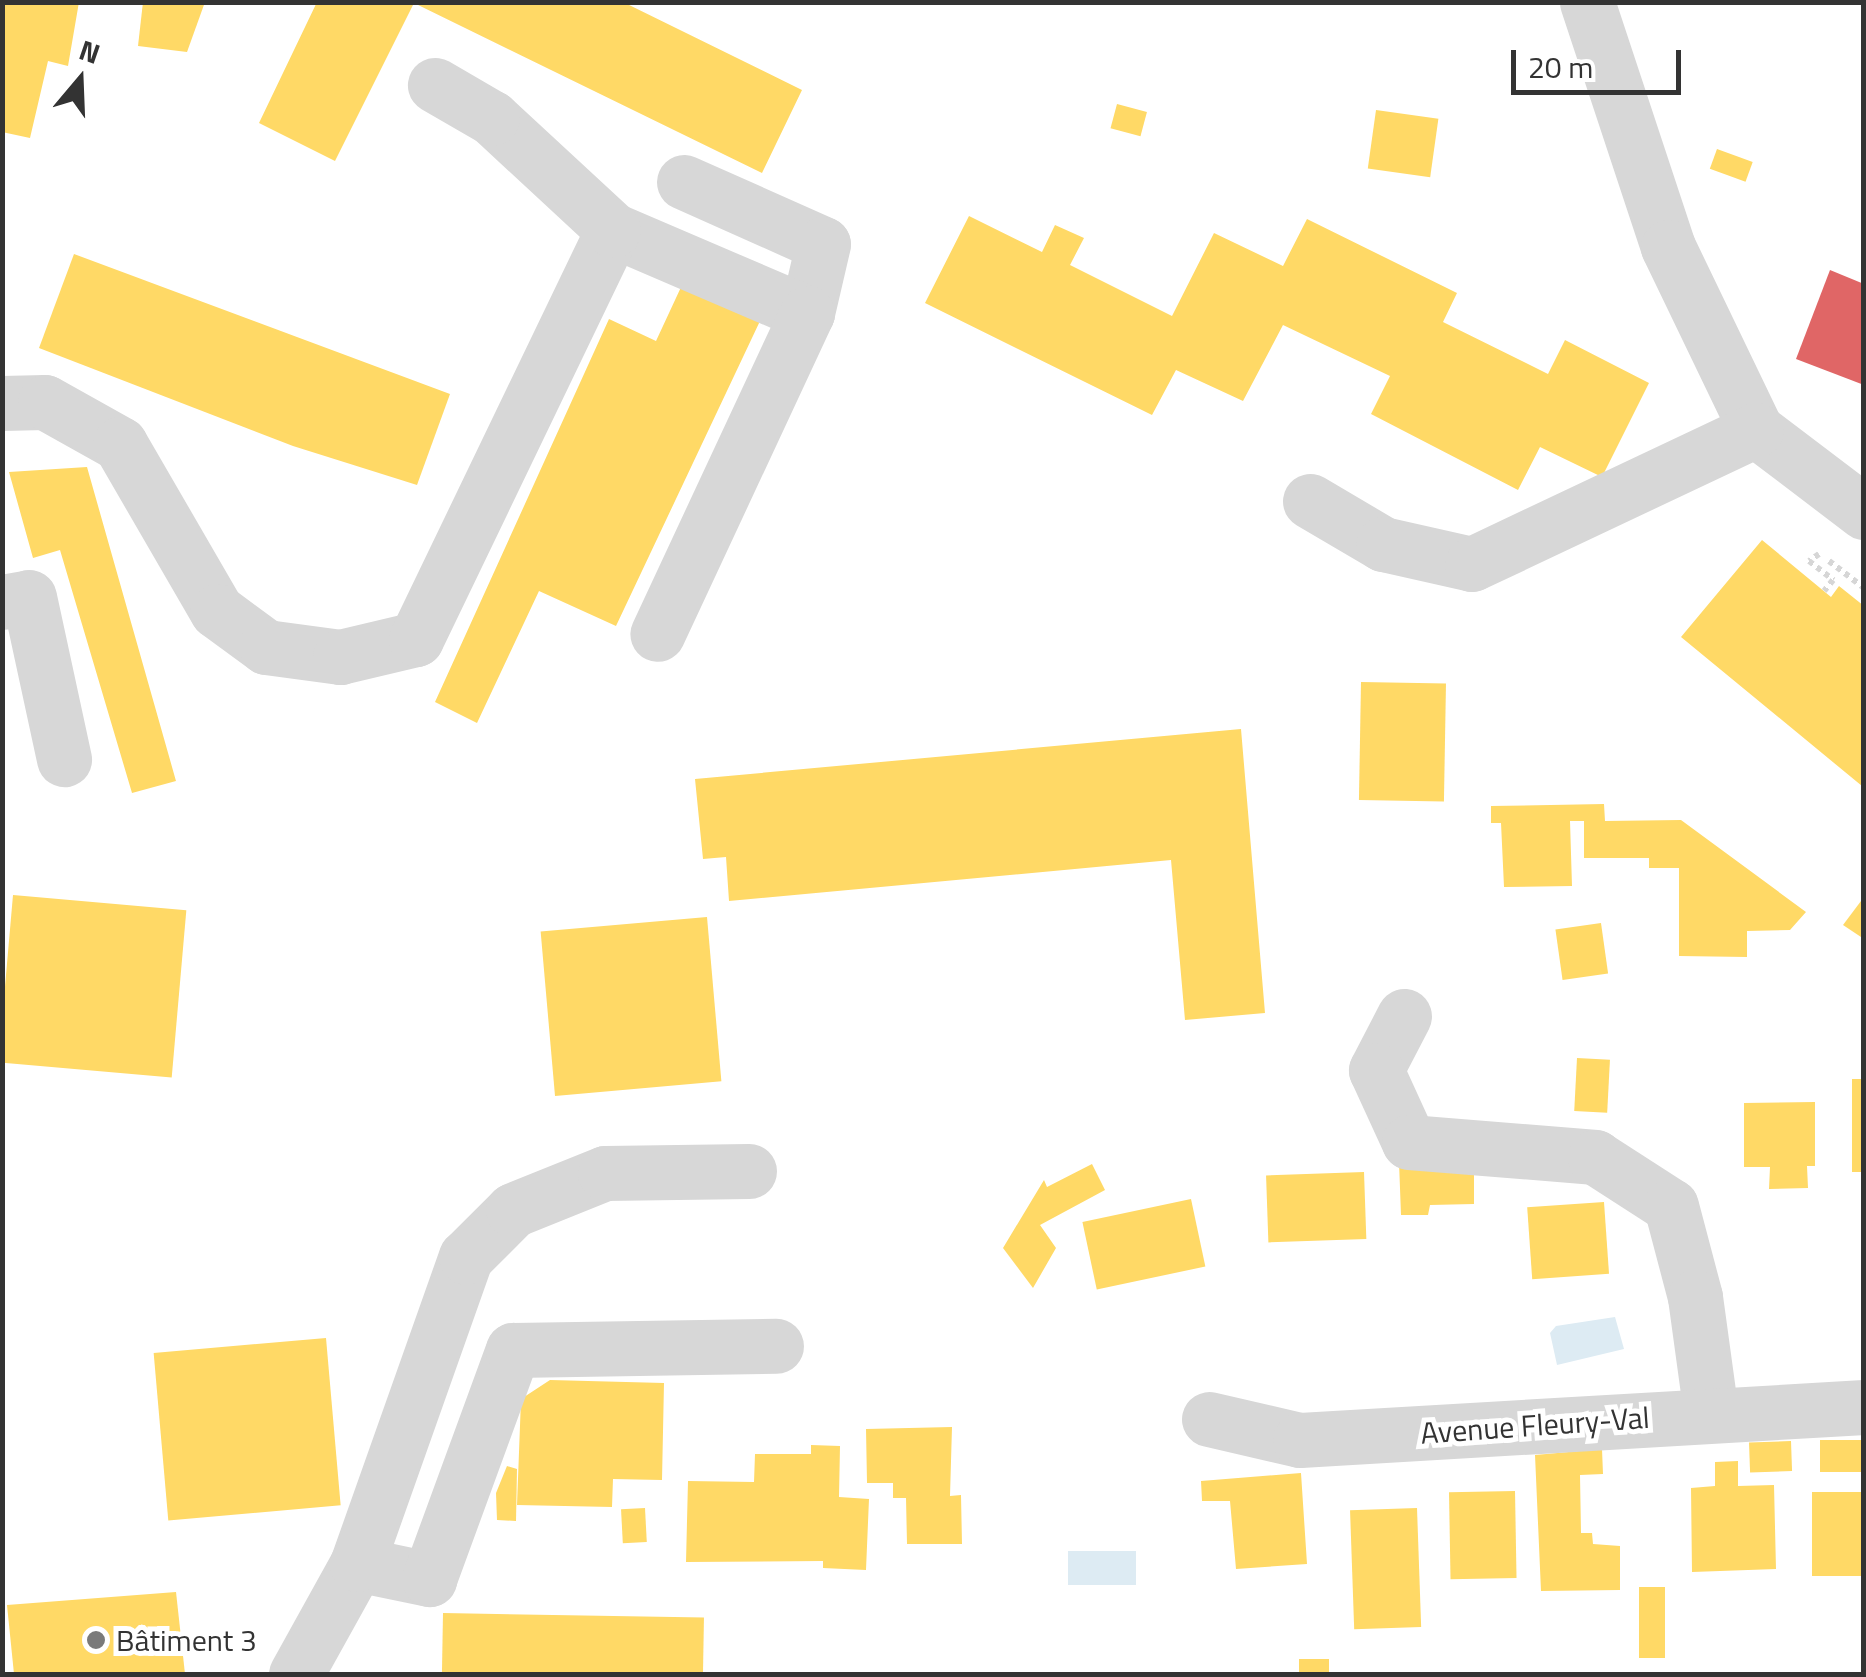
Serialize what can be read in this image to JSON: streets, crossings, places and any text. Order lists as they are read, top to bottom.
{
  "streets": {
    "street": ["Avenue Fleury-Val"]
  },
  "places": ["Bâtiment 3"],
  "scale_bar": "20 m",
  "north": "top"
}
